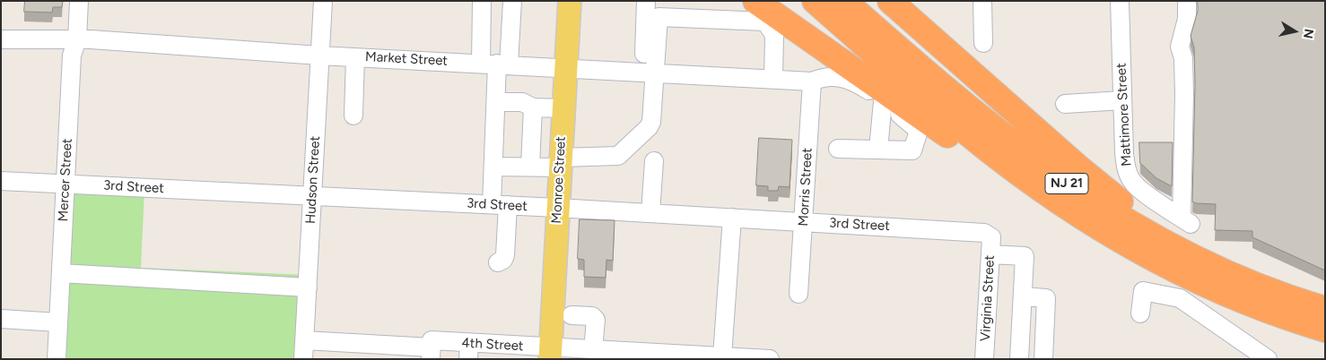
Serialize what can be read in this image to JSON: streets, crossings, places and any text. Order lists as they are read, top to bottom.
{
  "streets": {
    "highway": ["NJ 21"],
    "main road": ["Monroe Street"],
    "street": [
      "Market Street",
      "Mattimore Street",
      "Mercer Street",
      "Hudson Street",
      "3rd Street",
      "Morris Street",
      "Virginia Street",
      "4th Street"
    ]
  },
  "crossings": [
    ["Market Street", "Mercer Street"],
    ["Market Street", "Hudson Street"],
    ["Market Street", "Monroe Street"],
    ["Market Street", "Morris Street"],
    ["Mercer Street", "3rd Street"],
    ["Hudson Street", "3rd Street"],
    ["Hudson Street", "4th Street"],
    ["Monroe Street", "3rd Street"],
    ["Monroe Street", "4th Street"],
    ["3rd Street", "Morris Street"],
    ["3rd Street", "Virginia Street"]
  ],
  "north": "right"
}
